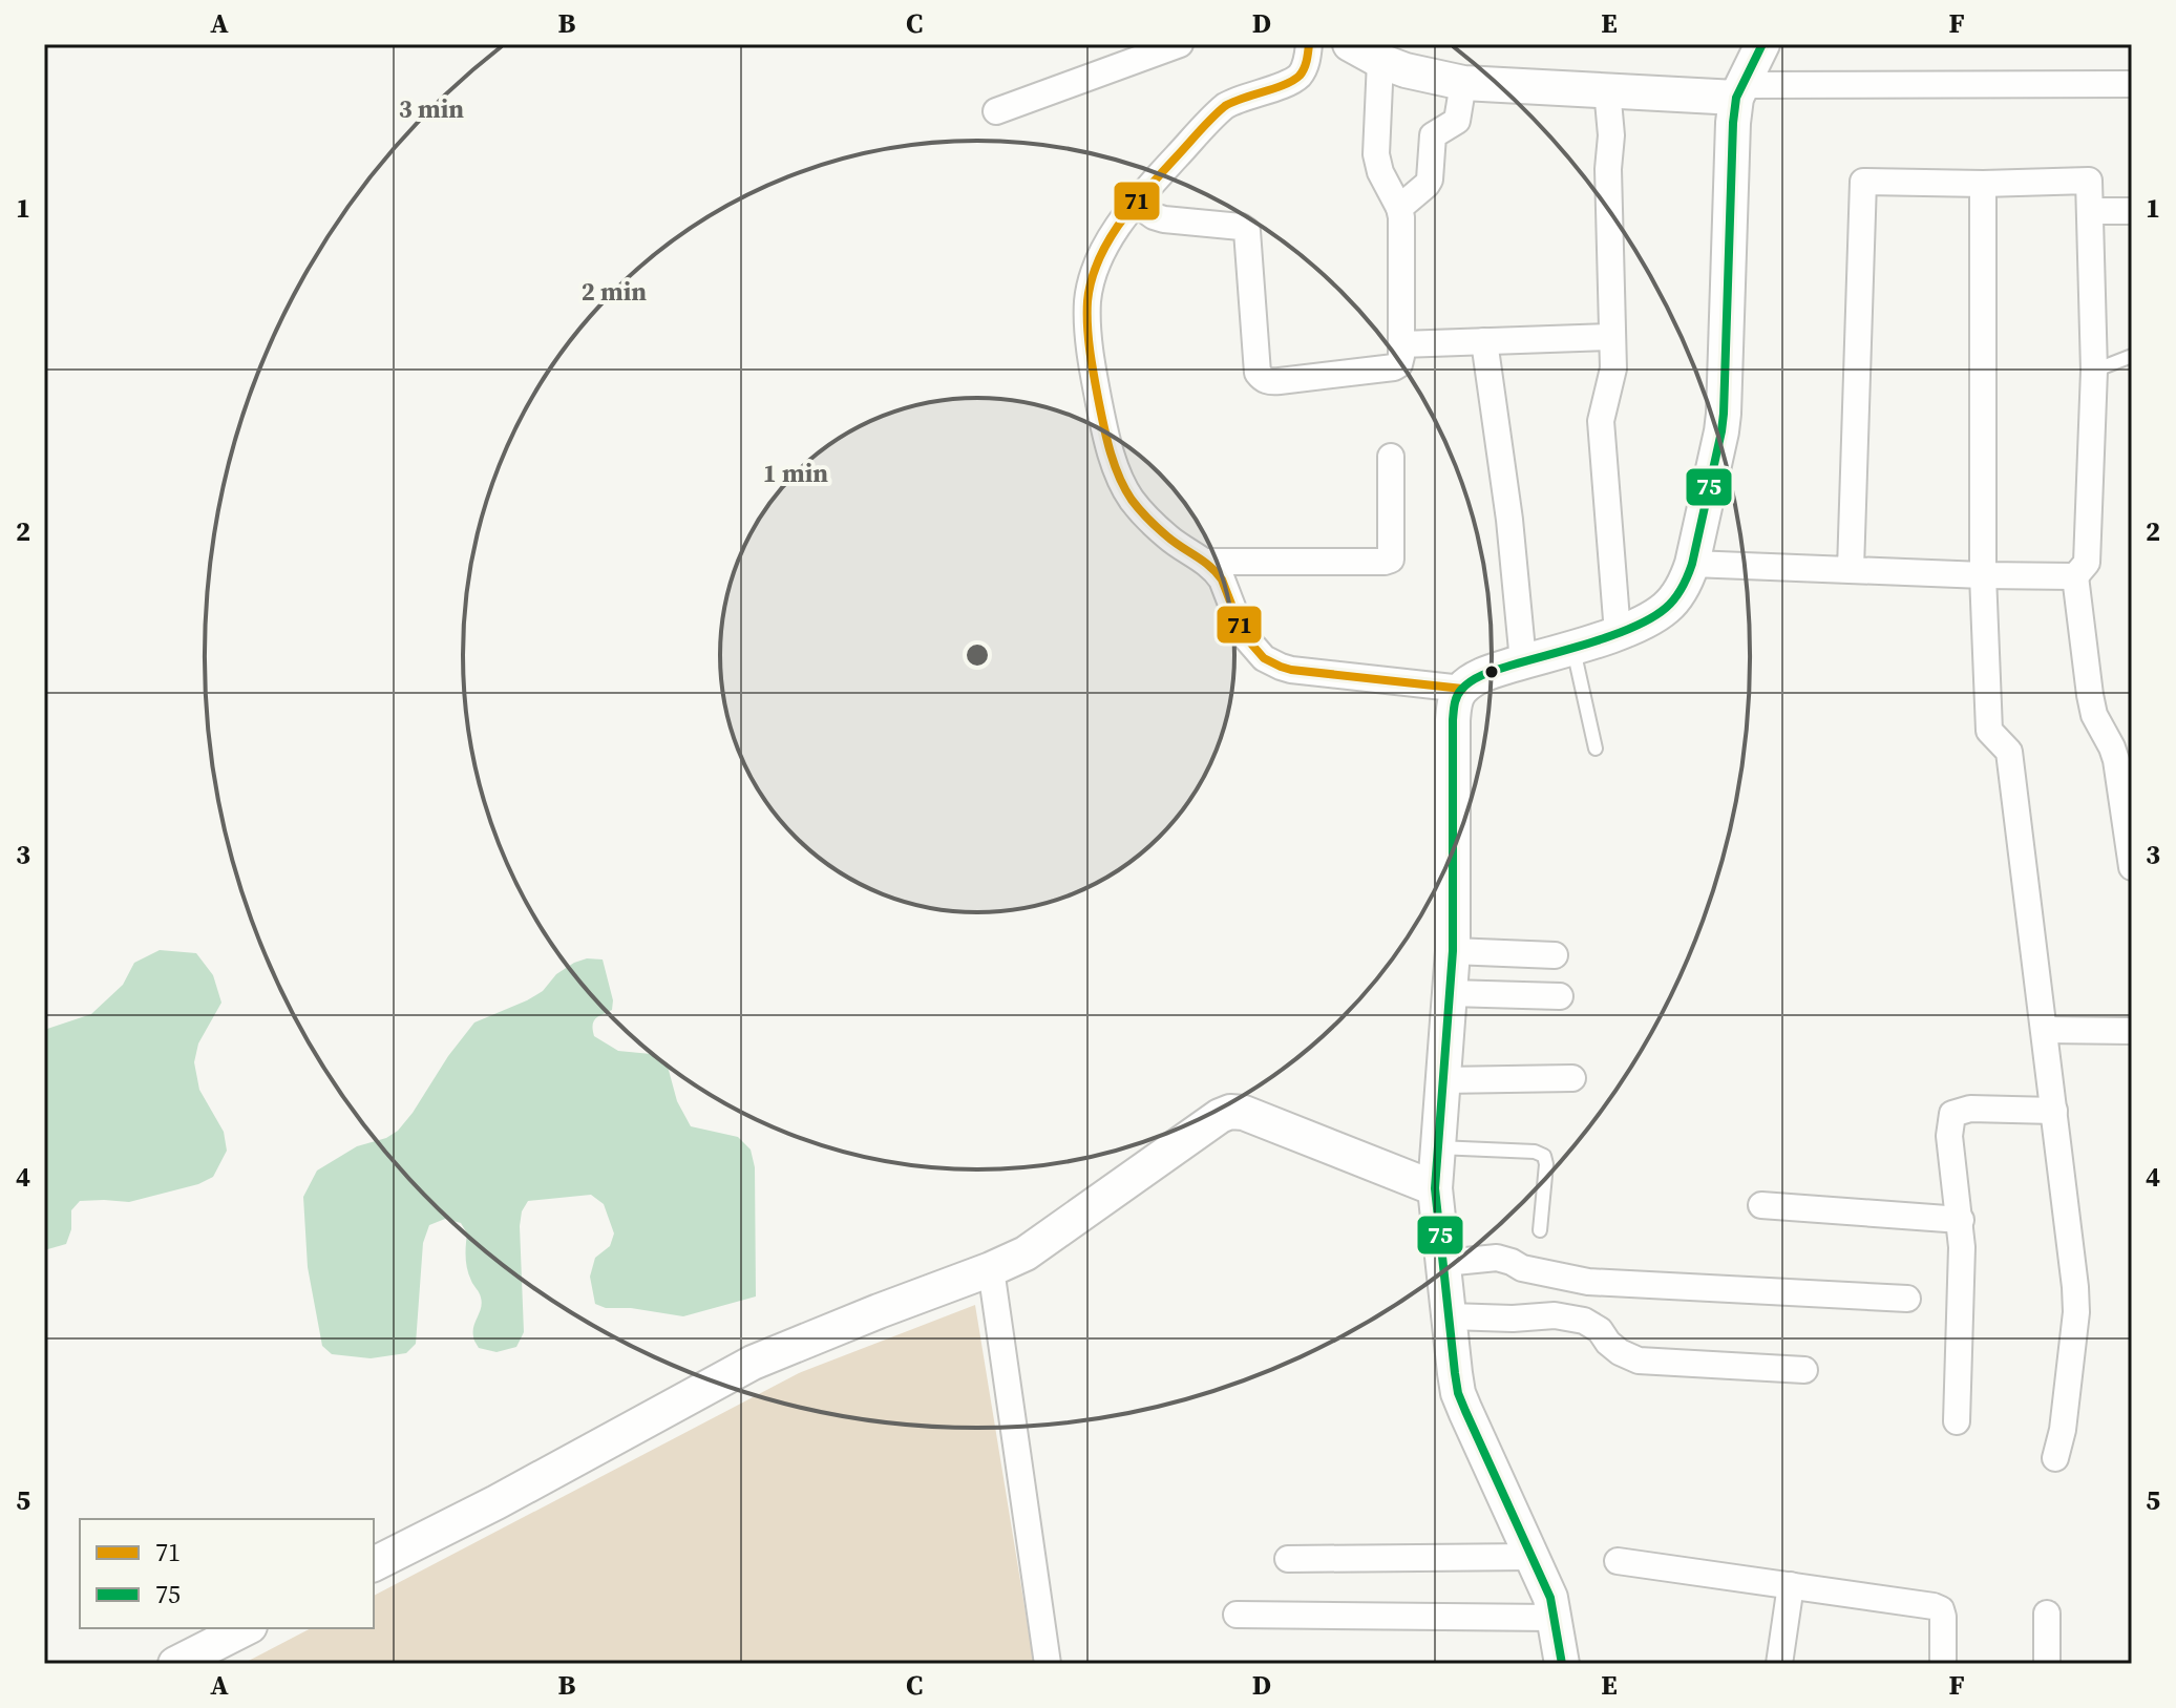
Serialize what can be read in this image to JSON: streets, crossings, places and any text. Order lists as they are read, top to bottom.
{
  "lines": ["transit line 71", "transit line 75"],
  "legend": ["71", "75"],
  "grid": {
    "columns": [
      "A",
      "B",
      "C",
      "D",
      "E",
      "F"
    ],
    "rows": [
      "1",
      "2",
      "3",
      "4",
      "5"
    ]
  },
  "rings": ["3 min", "2 min", "1 min"]
}
